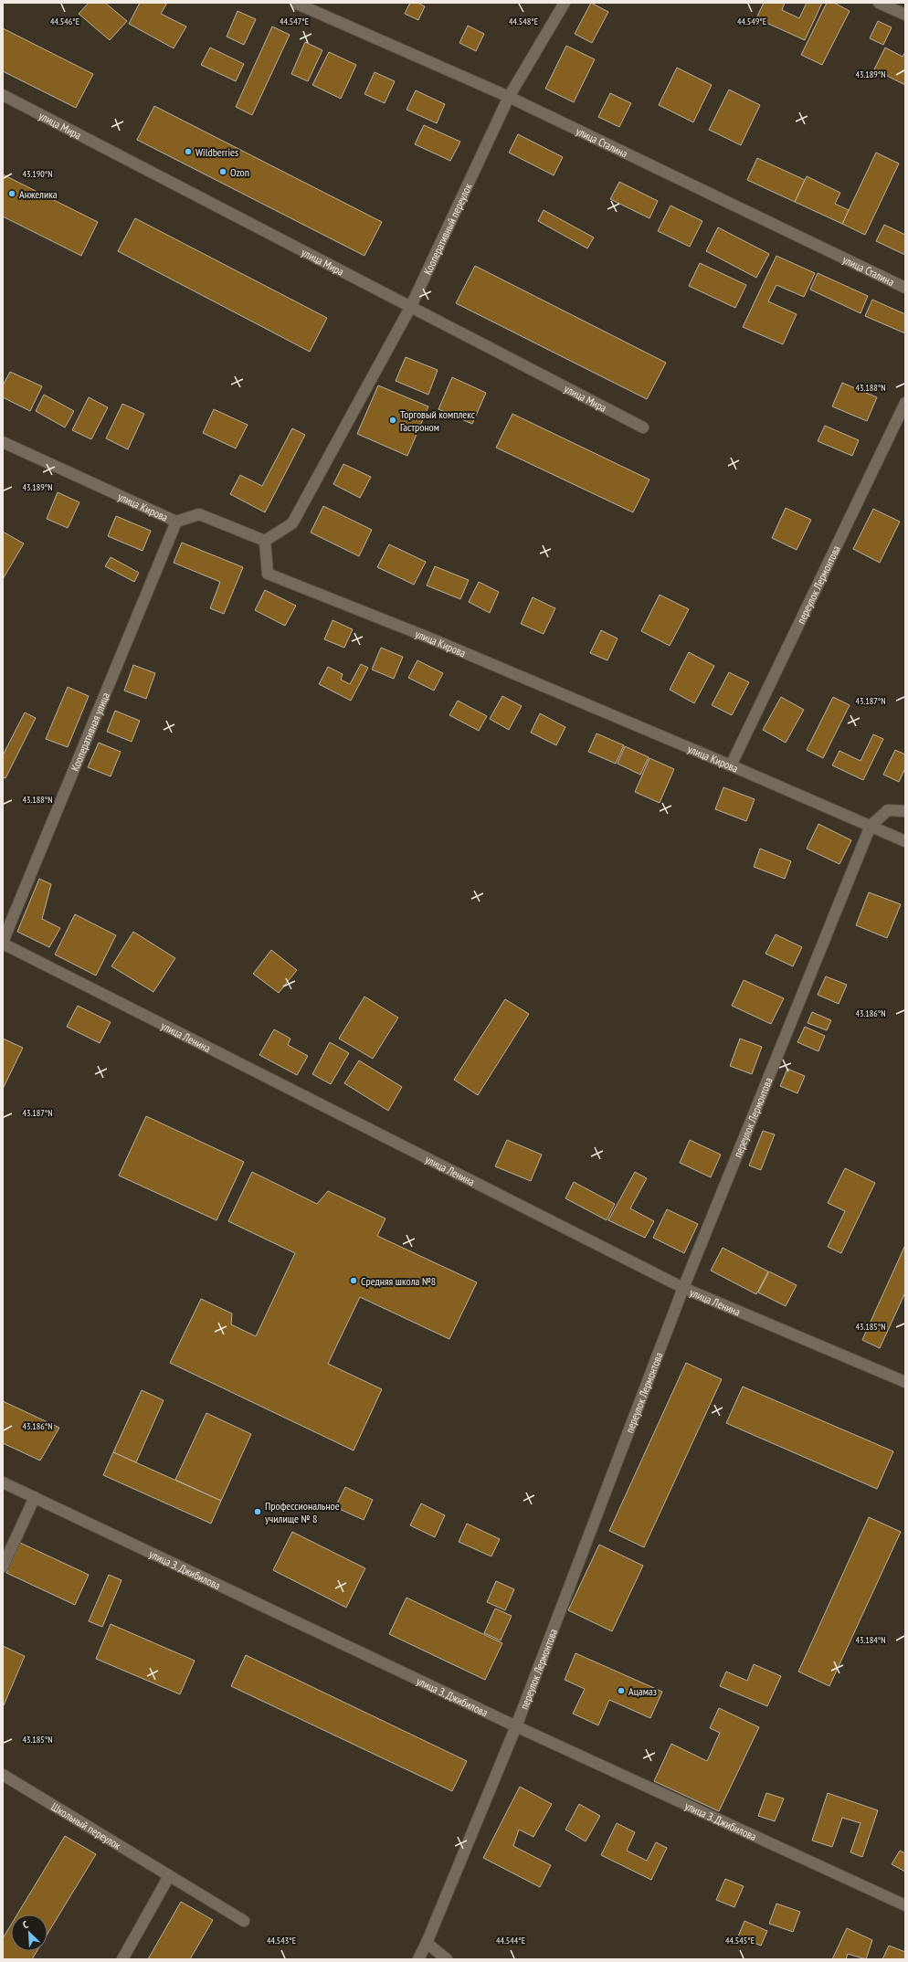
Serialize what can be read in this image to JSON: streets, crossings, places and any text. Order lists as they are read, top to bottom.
{
  "streets": {
    "street": [
      "улица Мира",
      "улица Сталина",
      "Кооперативный переулок",
      "улица Кирова",
      "переулок Лермонтова",
      "Кооперативная улица",
      "улица Ленина",
      "улица З. Джибилова",
      "Школьный переулок"
    ]
  },
  "crossings": [
    ["улица Мира", "Кооперативный переулок"],
    ["улица Сталина", "Кооперативный переулок"],
    ["Кооперативный переулок", "улица Кирова"],
    ["улица Кирова", "переулок Лермонтова"],
    ["улица Кирова", "Кооперативная улица"],
    ["переулок Лермонтова", "улица Ленина"],
    ["переулок Лермонтова", "улица З. Джибилова"],
    ["Кооперативная улица", "улица Ленина"]
  ],
  "places": [
    "Wildberries",
    "Ozon",
    "Анжелика",
    "Торговый комплекс Гастроном",
    "Средняя школа №8",
    "Профессиональное училище № 8",
    "Ацамаз"
  ],
  "north": "top left",
  "coordinates": [
    "44.547°E",
    "44.548°E",
    "44.549°E",
    "44.546°E",
    "43.189°N",
    "43.190°N",
    "43.188°N",
    "43.187°N",
    "43.186°N",
    "43.185°N",
    "43.184°N",
    "44.543°E",
    "44.544°E",
    "44.545°E"
  ]
}
